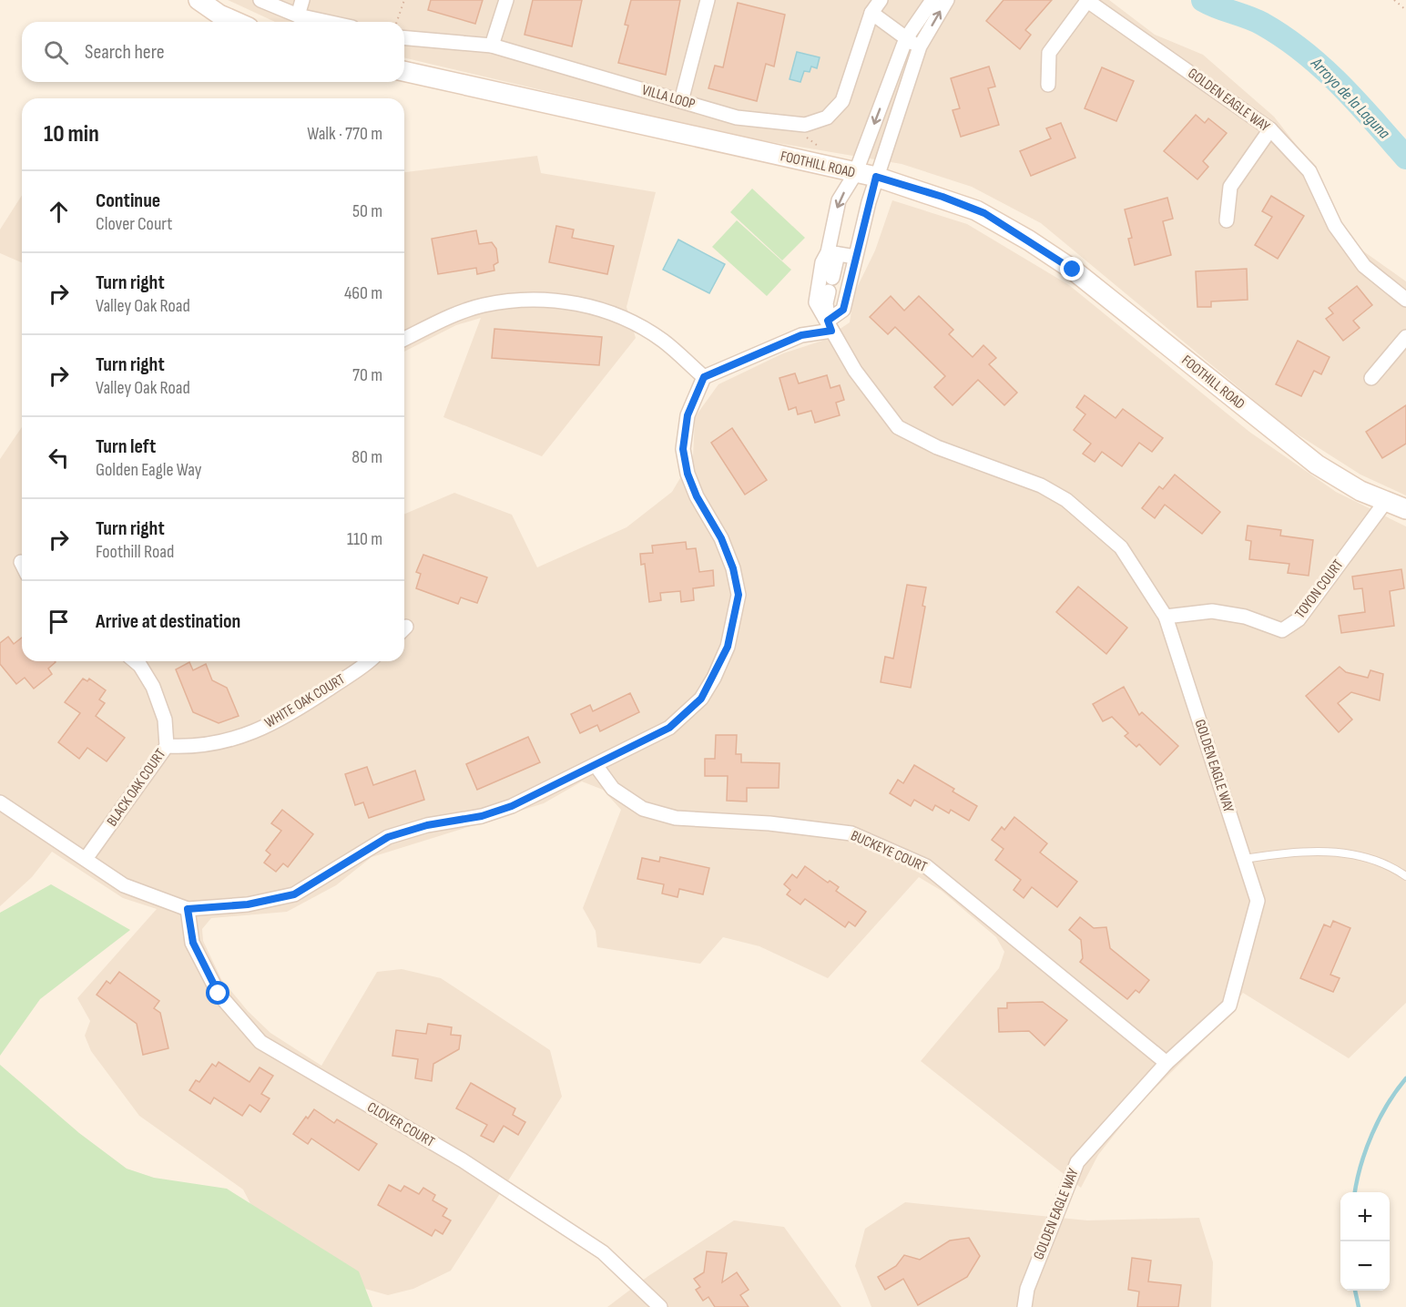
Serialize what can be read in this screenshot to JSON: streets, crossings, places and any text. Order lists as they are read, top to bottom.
{
  "streets": {
    "main road": ["FOOTHILL ROAD"],
    "street": [
      "VILLA LOOP",
      "GOLDEN EAGLE WAY",
      "TOYON COURT",
      "WHITE OAK COURT",
      "BLACK OAK COURT",
      "BUCKEYE COURT",
      "CLOVER COURT"
    ]
  },
  "crossings": [
    ["GOLDEN EAGLE WAY", "FOOTHILL ROAD"],
    ["GOLDEN EAGLE WAY", "TOYON COURT"],
    ["GOLDEN EAGLE WAY", "BUCKEYE COURT"],
    ["FOOTHILL ROAD", "TOYON COURT"],
    ["WHITE OAK COURT", "BLACK OAK COURT"]
  ],
  "water": ["Arroyo de la Laguna"],
  "page": {
    "search": "Search here",
    "heading": ["10 min", "Walk · 770 m"],
    "list": [
      ["Continue", "Clover Court", "50 m"],
      ["Turn right", "Valley Oak Road", "460 m"],
      ["Turn right", "Valley Oak Road", "70 m"],
      ["Turn left", "Golden Eagle Way", "80 m"],
      ["Turn right", "Foothill Road", "110 m"],
      "Arrive at destination"
    ],
    "map_buttons": ["+", "−"]
  }
}
